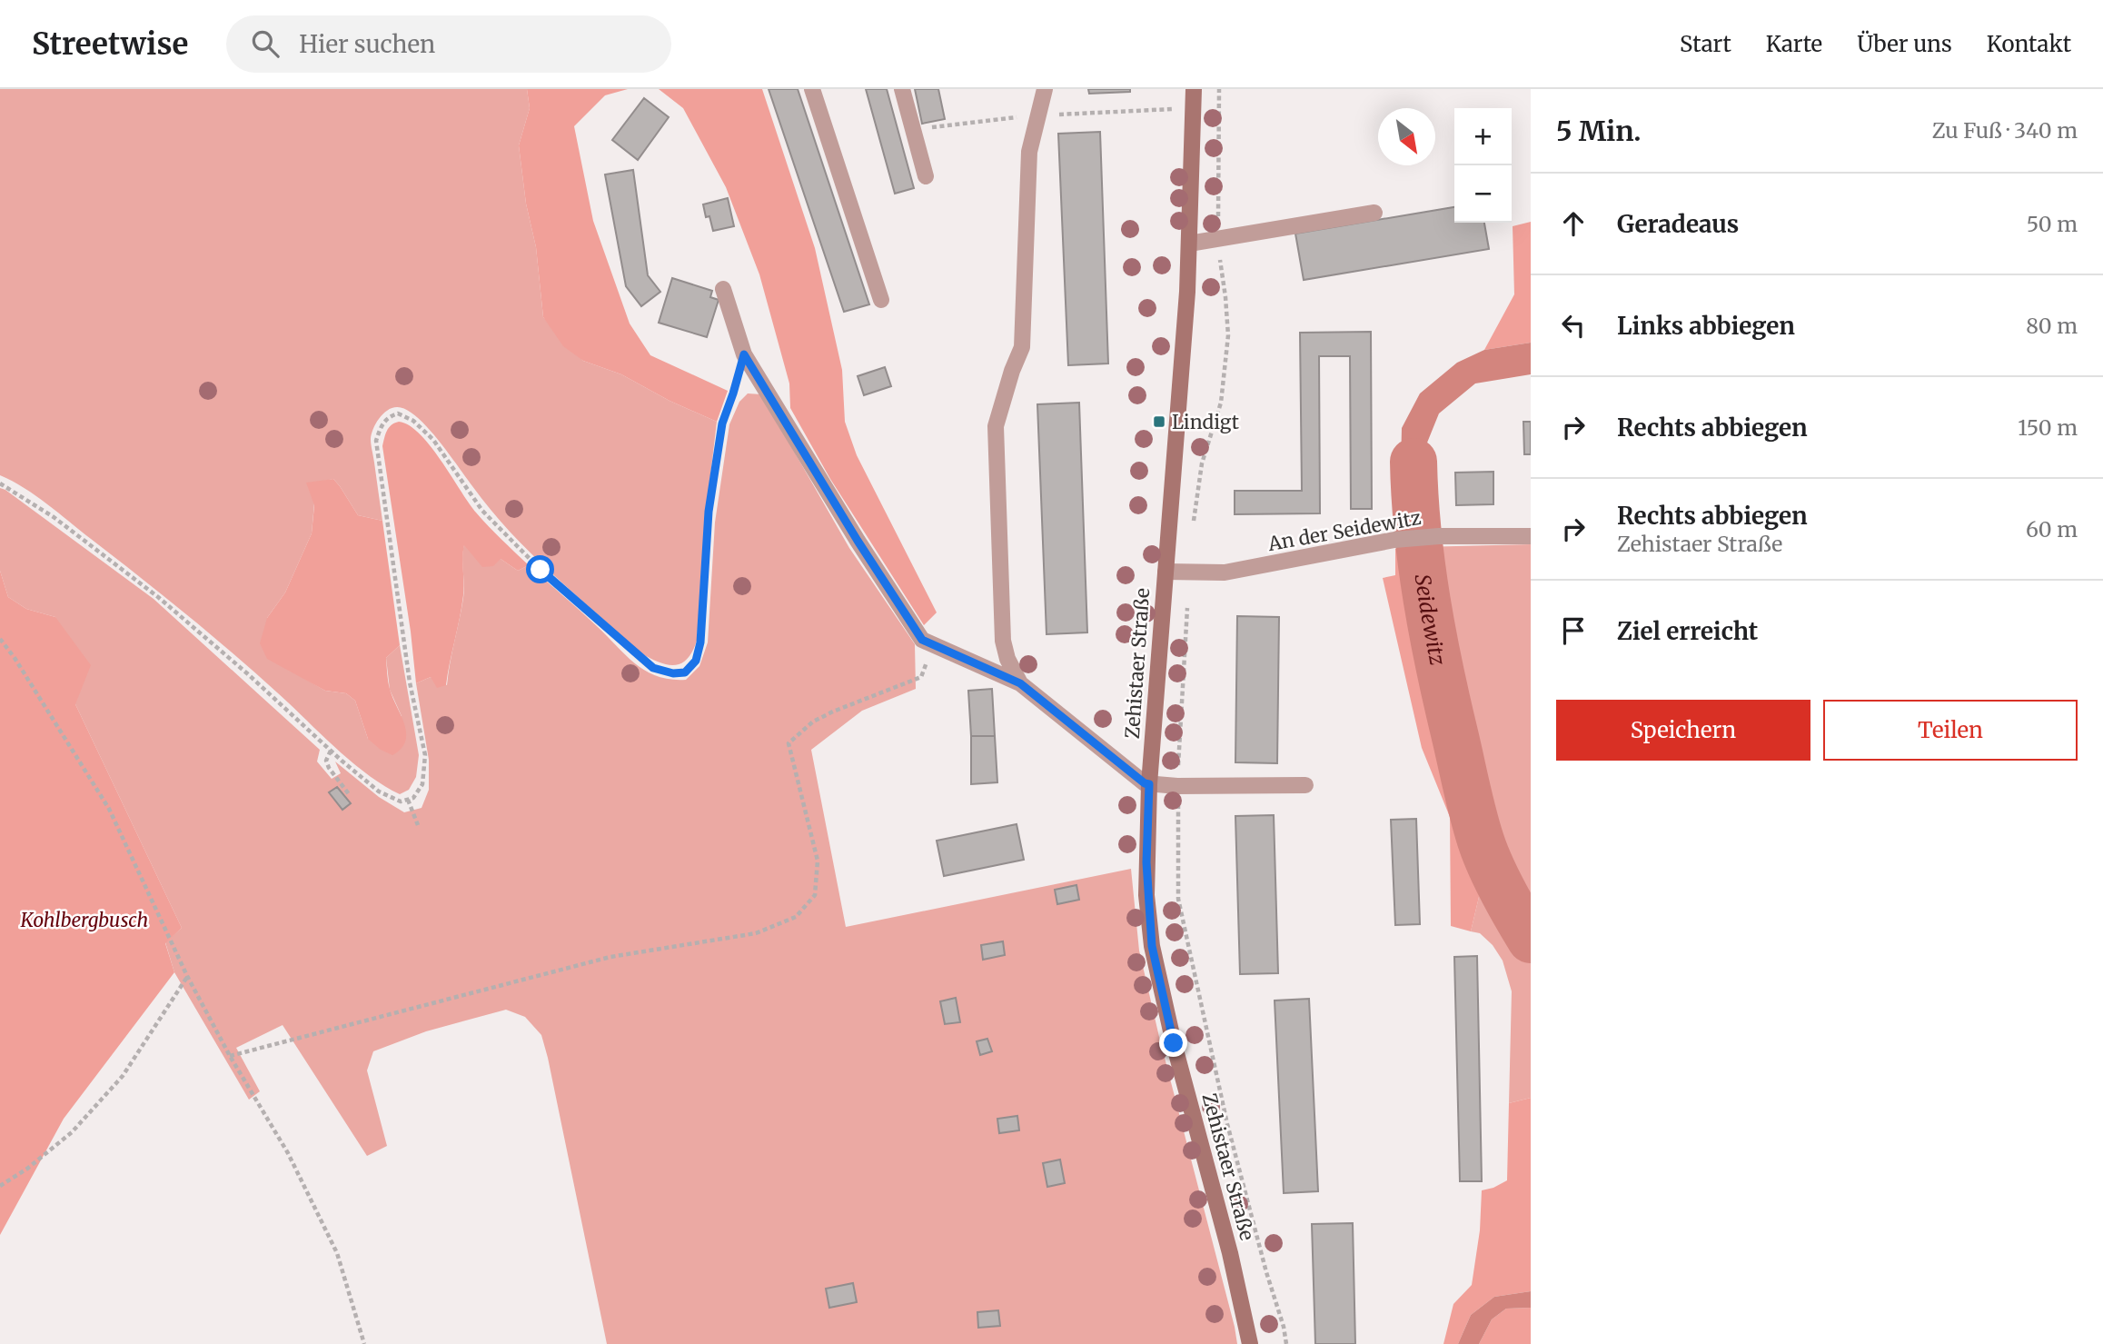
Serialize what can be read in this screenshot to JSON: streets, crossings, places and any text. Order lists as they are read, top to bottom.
{
  "streets": {
    "main road": ["Zehistaer Straße"],
    "street": ["An der Seidewitz"]
  },
  "crossings": [
    ["An der Seidewitz", "Zehistaer Straße"]
  ],
  "water": ["Seidewitz"],
  "parks": ["Kohlbergbusch"],
  "places": {
    "transit": ["Lindigt"]
  },
  "north": "bottom right",
  "page": {
    "header": "Streetwise",
    "search": "Hier suchen",
    "nav": [
      "Start",
      "Karte",
      "Über uns",
      "Kontakt"
    ],
    "heading": ["5 Min.", "Zu Fuß · 340 m"],
    "map_buttons": ["+", "−"],
    "list": [
      ["Geradeaus", "50 m"],
      ["Links abbiegen", "80 m"],
      ["Rechts abbiegen", "150 m"],
      ["Rechts abbiegen", "Zehistaer Straße", "60 m"],
      "Ziel erreicht"
    ],
    "buttons": ["Speichern", "Teilen"]
  }
}
